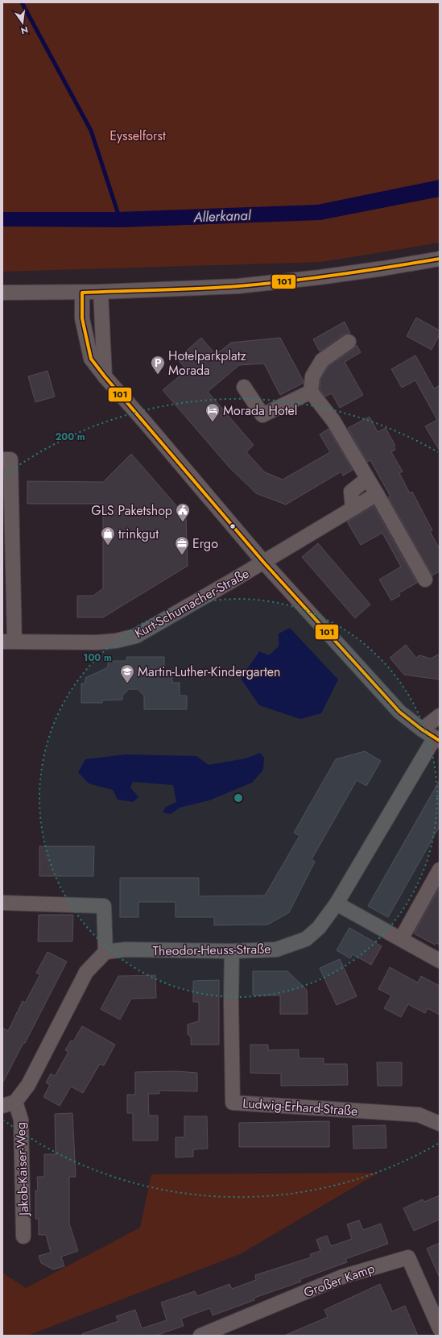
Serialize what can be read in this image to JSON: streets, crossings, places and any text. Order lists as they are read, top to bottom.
{
  "streets": {
    "street": [
      "Kurt-Schumacher-Straße",
      "Theodor-Heuss-Straße",
      "Ludwig-Erhard-Straße",
      "Jakob-Kaiser-Weg",
      "Großer Kamp"
    ]
  },
  "crossings": [
    ["Theodor-Heuss-Straße", "Ludwig-Erhard-Straße"]
  ],
  "water": ["Allerkanal"],
  "parks": ["Eysselforst"],
  "places": {
    "parking": ["Hotelparkplatz Morada"],
    "hotel": ["Morada Hotel"],
    "public building": ["GLS Paketshop"],
    "shop": ["trinkgut"],
    "office": ["Ergo"],
    "school or university": ["Martin-Luther-Kindergarten"]
  },
  "lines": ["transit line 101"],
  "north": "bottom",
  "rings": ["200 m", "100 m"]
}
